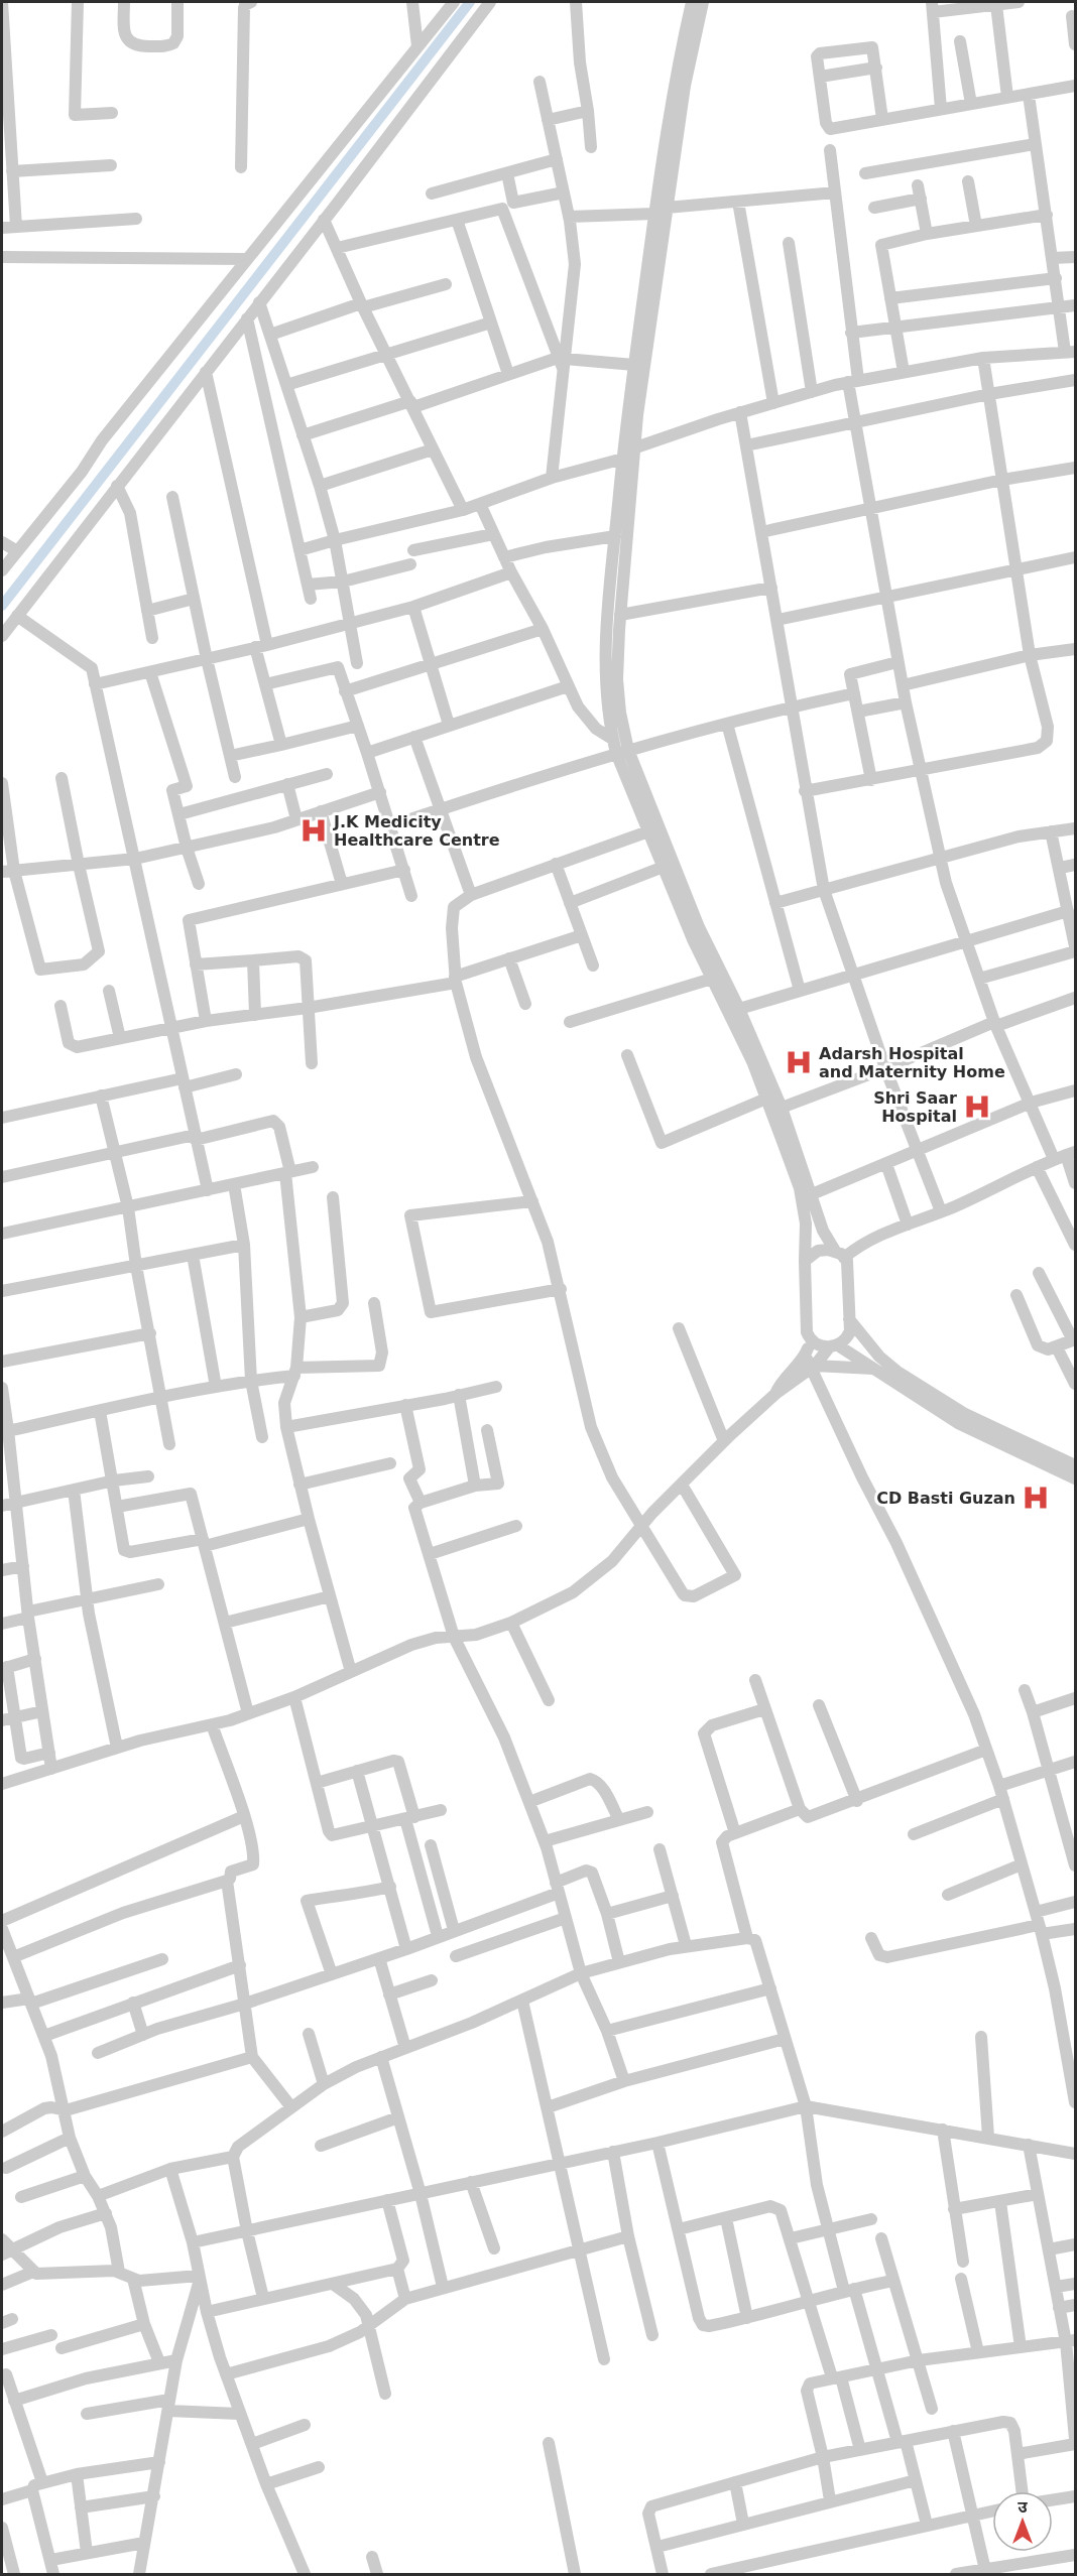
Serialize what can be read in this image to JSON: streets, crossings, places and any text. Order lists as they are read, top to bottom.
{
  "places": {
    "hospital": [
      "J.K Medicity Healthcare Centre",
      "Adarsh Hospital and Maternity Home",
      "Shri Saar Hospital",
      "CD Basti Guzan"
    ]
  },
  "north": "top"
}
